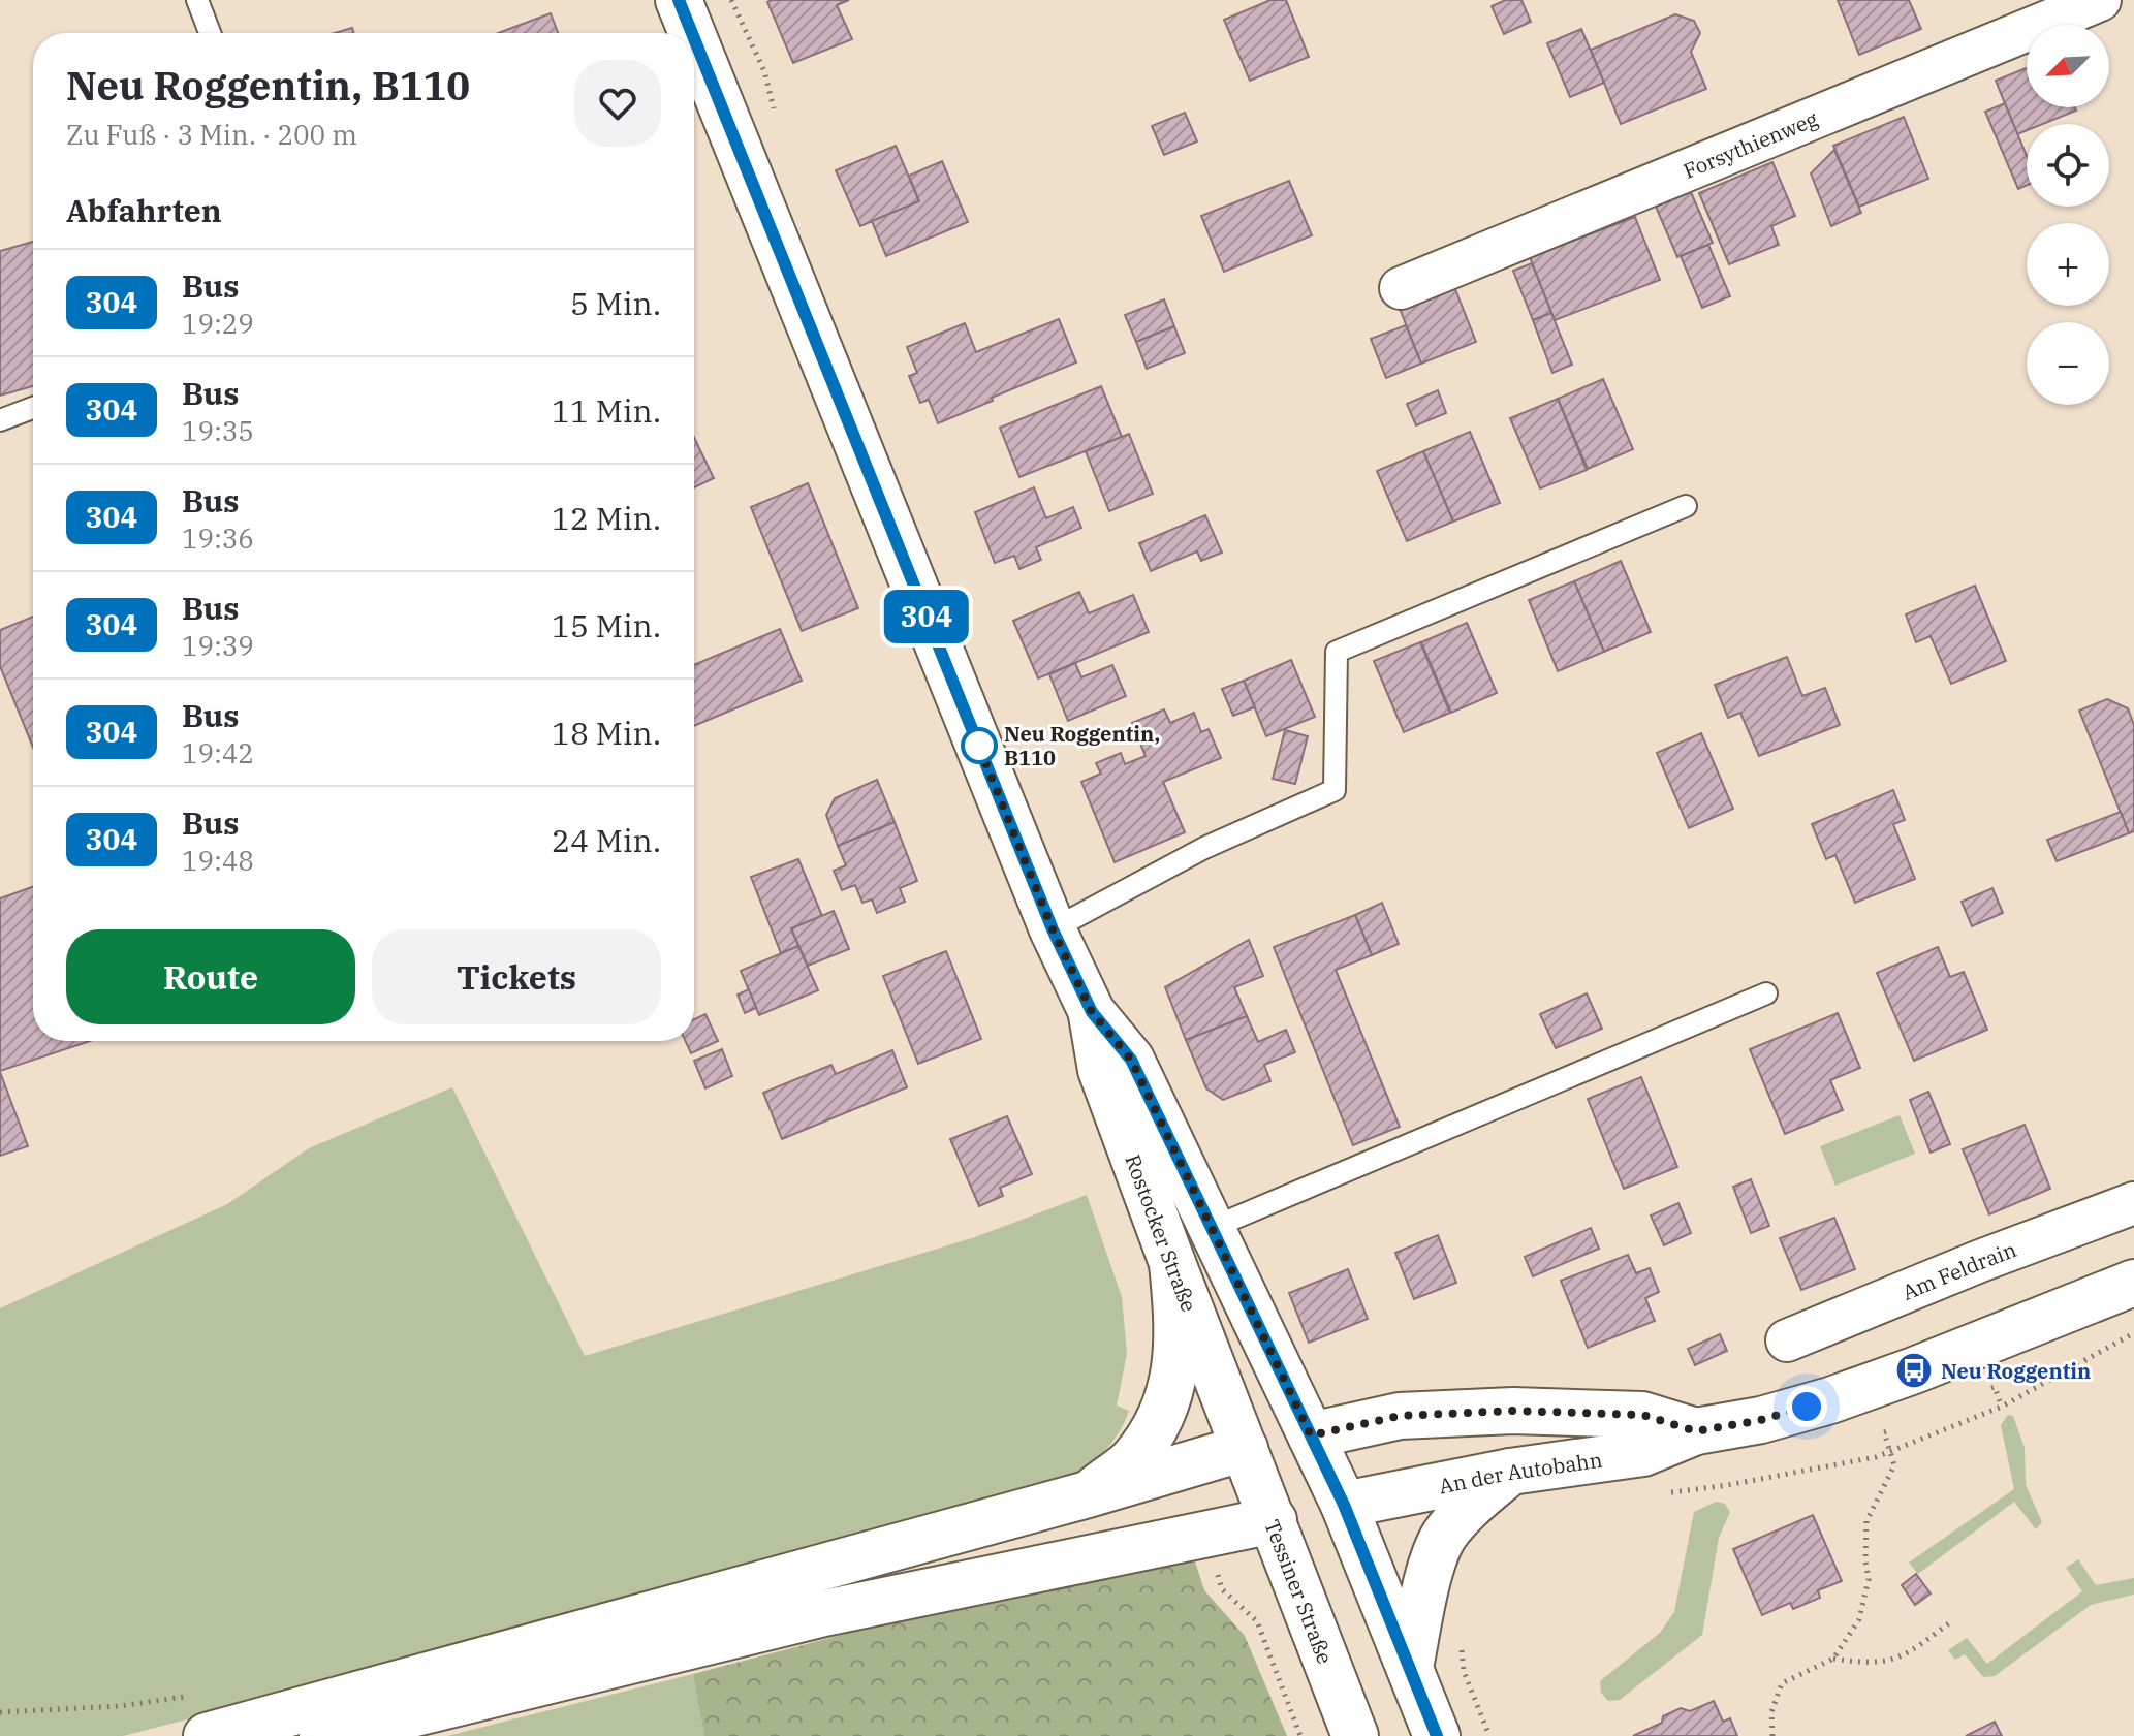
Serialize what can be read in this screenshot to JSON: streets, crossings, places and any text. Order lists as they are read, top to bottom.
{
  "streets": {
    "main road": ["Rostocker Straße", "An der Autobahn", "Tessiner Straße"],
    "street": ["Forsythienweg", "Am Feldrain"]
  },
  "crossings": [
    ["Rostocker Straße", "An der Autobahn"],
    ["Rostocker Straße", "Tessiner Straße"],
    ["An der Autobahn", "Tessiner Straße"]
  ],
  "places": {
    "other": ["Neu Roggentin, B110"],
    "bus stop": ["Neu Roggentin"]
  },
  "lines": ["bus line 304"],
  "north": "bottom left",
  "page": {
    "on_map": "304",
    "map_buttons": ["+", "−"],
    "heading": [
      ["Neu Roggentin, B110", "Zu Fuß · 3 Min. · 200 m"],
      "Abfahrten"
    ],
    "list": [
      {
        "mark": "304",
        "name": "Bus",
        "note": "19:29",
        "value": "5 Min."
      },
      {
        "mark": "304",
        "name": "Bus",
        "note": "19:35",
        "value": "11 Min."
      },
      {
        "mark": "304",
        "name": "Bus",
        "note": "19:36",
        "value": "12 Min."
      },
      {
        "mark": "304",
        "name": "Bus",
        "note": "19:39",
        "value": "15 Min."
      },
      {
        "mark": "304",
        "name": "Bus",
        "note": "19:42",
        "value": "18 Min."
      },
      {
        "mark": "304",
        "name": "Bus",
        "note": "19:48",
        "value": "24 Min."
      }
    ],
    "buttons": ["Route", "Tickets"]
  }
}
